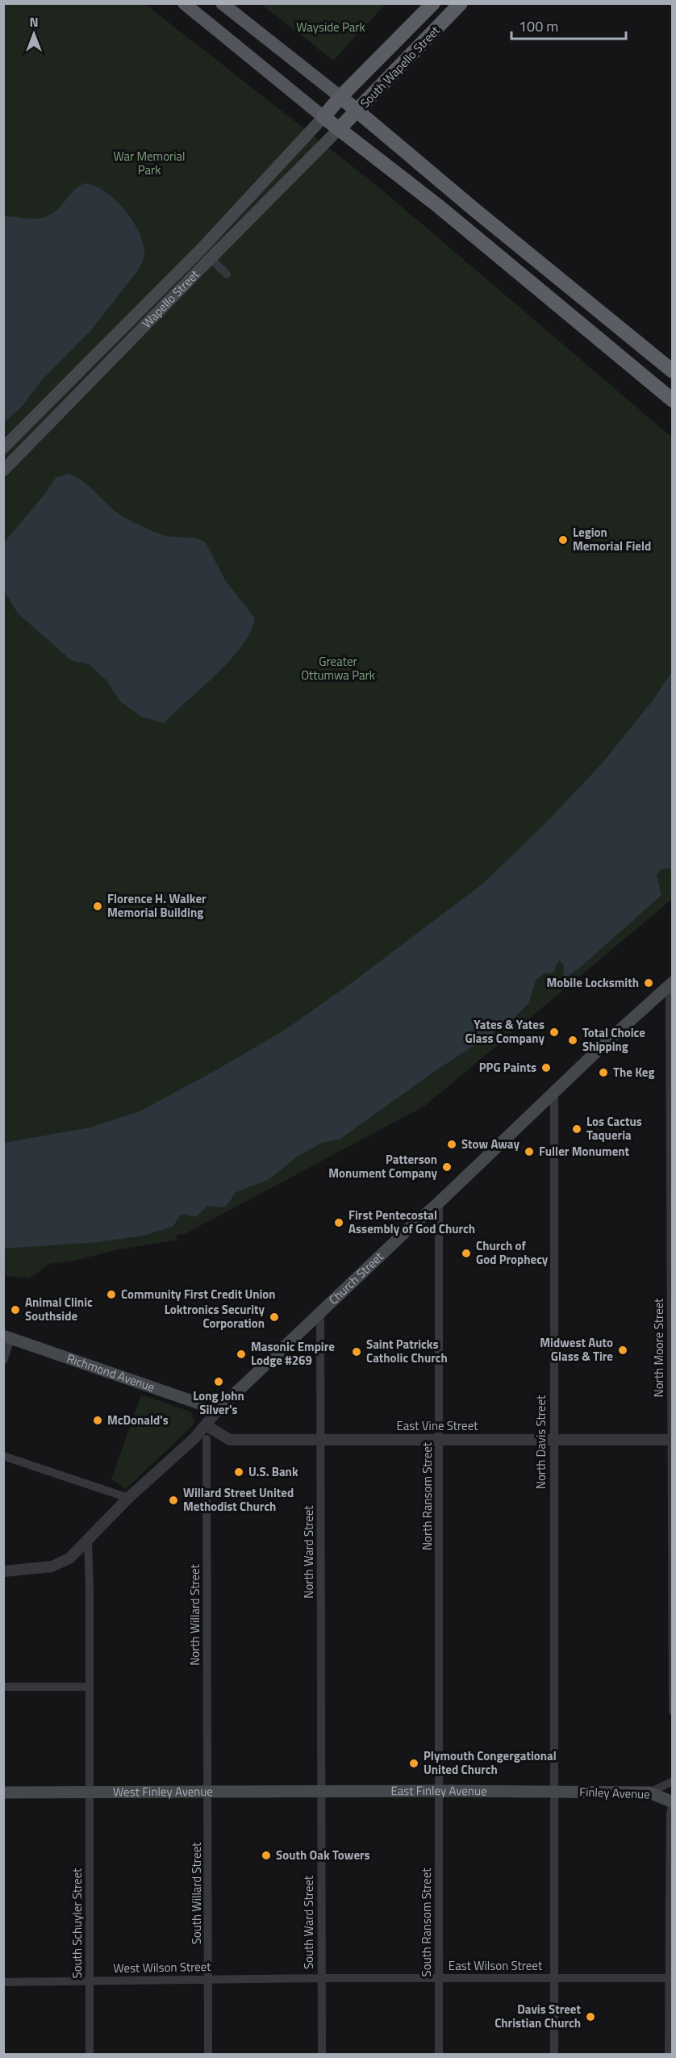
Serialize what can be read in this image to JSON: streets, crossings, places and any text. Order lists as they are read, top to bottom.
{
  "streets": {
    "highway": ["South Wapello Street"],
    "main road": [
      "Wapello Street",
      "Church Street",
      "Richmond Avenue",
      "West Finley Avenue",
      "East Finley Avenue",
      "Finley Avenue"
    ],
    "street": [
      "North Moore Street",
      "East Vine Street",
      "North Davis Street",
      "North Ransom Street",
      "North Ward Street",
      "North Willard Street",
      "South Willard Street",
      "South Ward Street",
      "South Ransom Street",
      "South Schuyler Street",
      "East Wilson Street",
      "West Wilson Street"
    ]
  },
  "crossings": [
    ["South Wapello Street", "Wapello Street"],
    ["Church Street", "North Moore Street"],
    ["Church Street", "Richmond Avenue"],
    ["Church Street", "East Vine Street"],
    ["Church Street", "North Davis Street"],
    ["Church Street", "North Ransom Street"],
    ["Church Street", "North Ward Street"],
    ["Church Street", "South Schuyler Street"],
    ["North Moore Street", "East Vine Street"],
    ["East Vine Street", "North Davis Street"],
    ["East Vine Street", "North Ransom Street"],
    ["East Vine Street", "North Ward Street"],
    ["North Davis Street", "East Finley Avenue"],
    ["North Davis Street", "Finley Avenue"],
    ["North Davis Street", "East Wilson Street"],
    ["North Ransom Street", "East Finley Avenue"],
    ["North Ransom Street", "South Ransom Street"],
    ["North Ward Street", "West Finley Avenue"],
    ["North Ward Street", "East Finley Avenue"],
    ["North Ward Street", "South Ward Street"],
    ["North Willard Street", "West Finley Avenue"],
    ["North Willard Street", "South Willard Street"],
    ["West Finley Avenue", "East Finley Avenue"],
    ["West Finley Avenue", "South Willard Street"],
    ["West Finley Avenue", "South Ward Street"],
    ["West Finley Avenue", "South Schuyler Street"],
    ["East Finley Avenue", "Finley Avenue"],
    ["East Finley Avenue", "South Ward Street"],
    ["East Finley Avenue", "South Ransom Street"],
    ["South Willard Street", "West Wilson Street"],
    ["South Ward Street", "East Wilson Street"],
    ["South Ward Street", "West Wilson Street"],
    ["South Ransom Street", "East Wilson Street"],
    ["South Schuyler Street", "West Wilson Street"],
    ["East Wilson Street", "West Wilson Street"]
  ],
  "parks": ["Wayside Park", "War Memorial Park", "Greater Ottumwa Park"],
  "places": [
    "Legion Memorial Field",
    "Florence H. Walker Memorial Building",
    "Mobile Locksmith",
    "Yates & Yates Glass Company",
    "Total Choice Shipping",
    "PPG Paints",
    "The Keg",
    "Los Cactus Taqueria",
    "Stow Away",
    "Fuller Monument",
    "Patterson Monument Company",
    "First Pentecostal Assembly of God Church",
    "Church of God Prophecy",
    "Community First Credit Union",
    "Animal Clinic Southside",
    "Loktronics Security Corporation",
    "Midwest Auto Glass & Tire",
    "Saint Patricks Catholic Church",
    "Masonic Empire Lodge #269",
    "Long John Silver's",
    "McDonald's",
    "U.S. Bank",
    "Willard Street United Methodist Church",
    "Plymouth Congergational United Church",
    "South Oak Towers",
    "Davis Street Christian Church"
  ],
  "scale_bar": "100 m",
  "north": "top"
}
